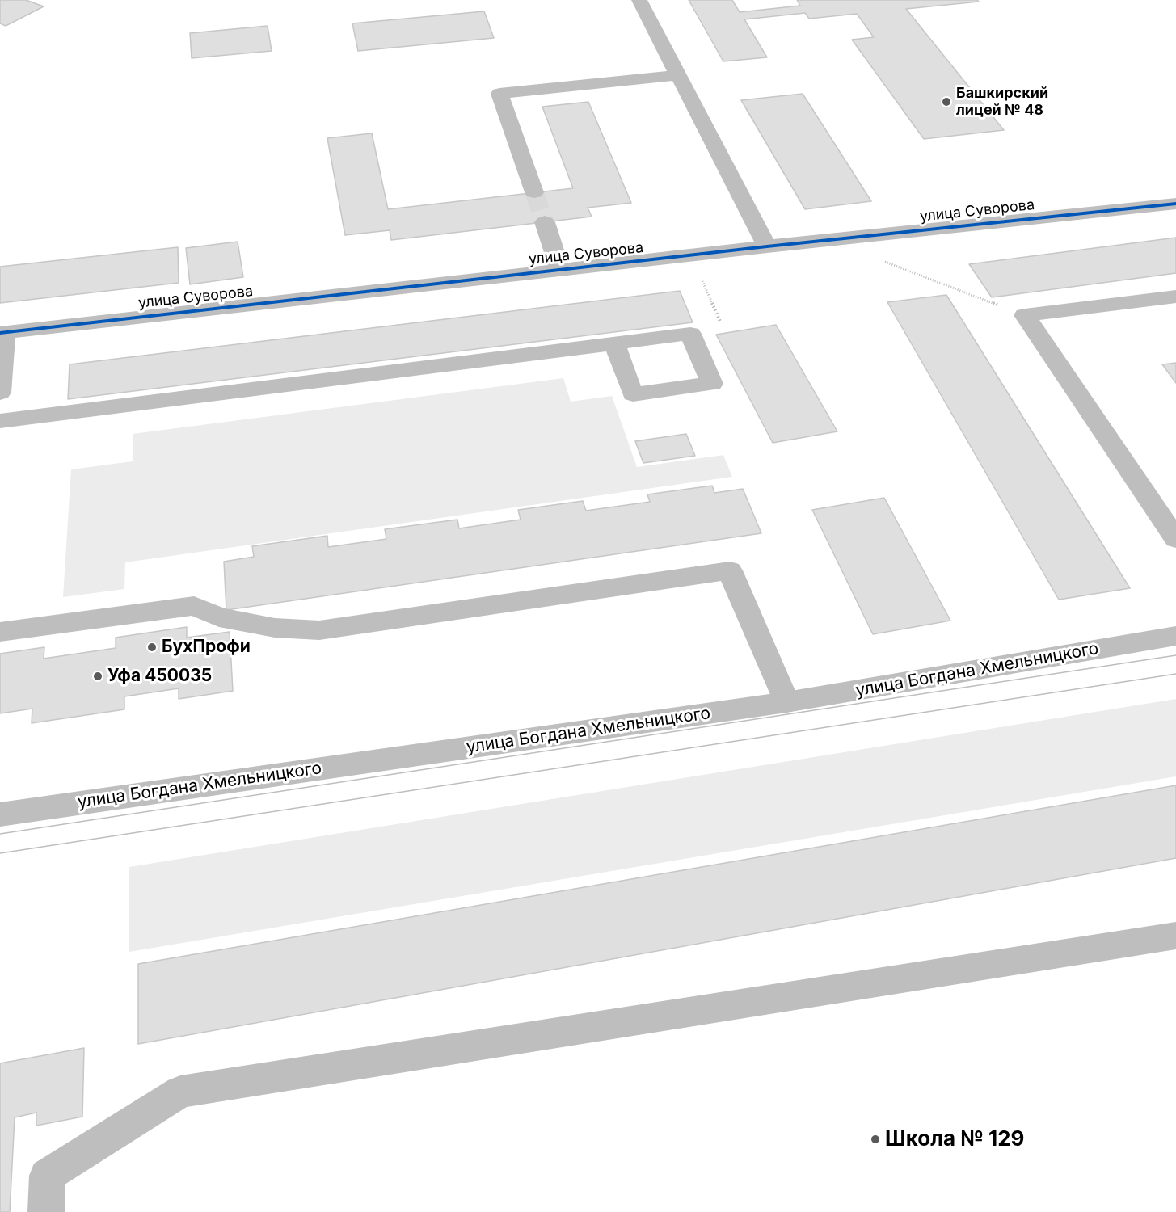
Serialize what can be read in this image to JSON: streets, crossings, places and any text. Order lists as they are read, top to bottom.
{
  "streets": {
    "street": ["улица Суворова", "улица Богдана Хмельницкого"]
  },
  "places": [
    "Башкирский лицей № 48",
    "БухПрофи",
    "Уфа 450035",
    "Школа № 129"
  ]
}
